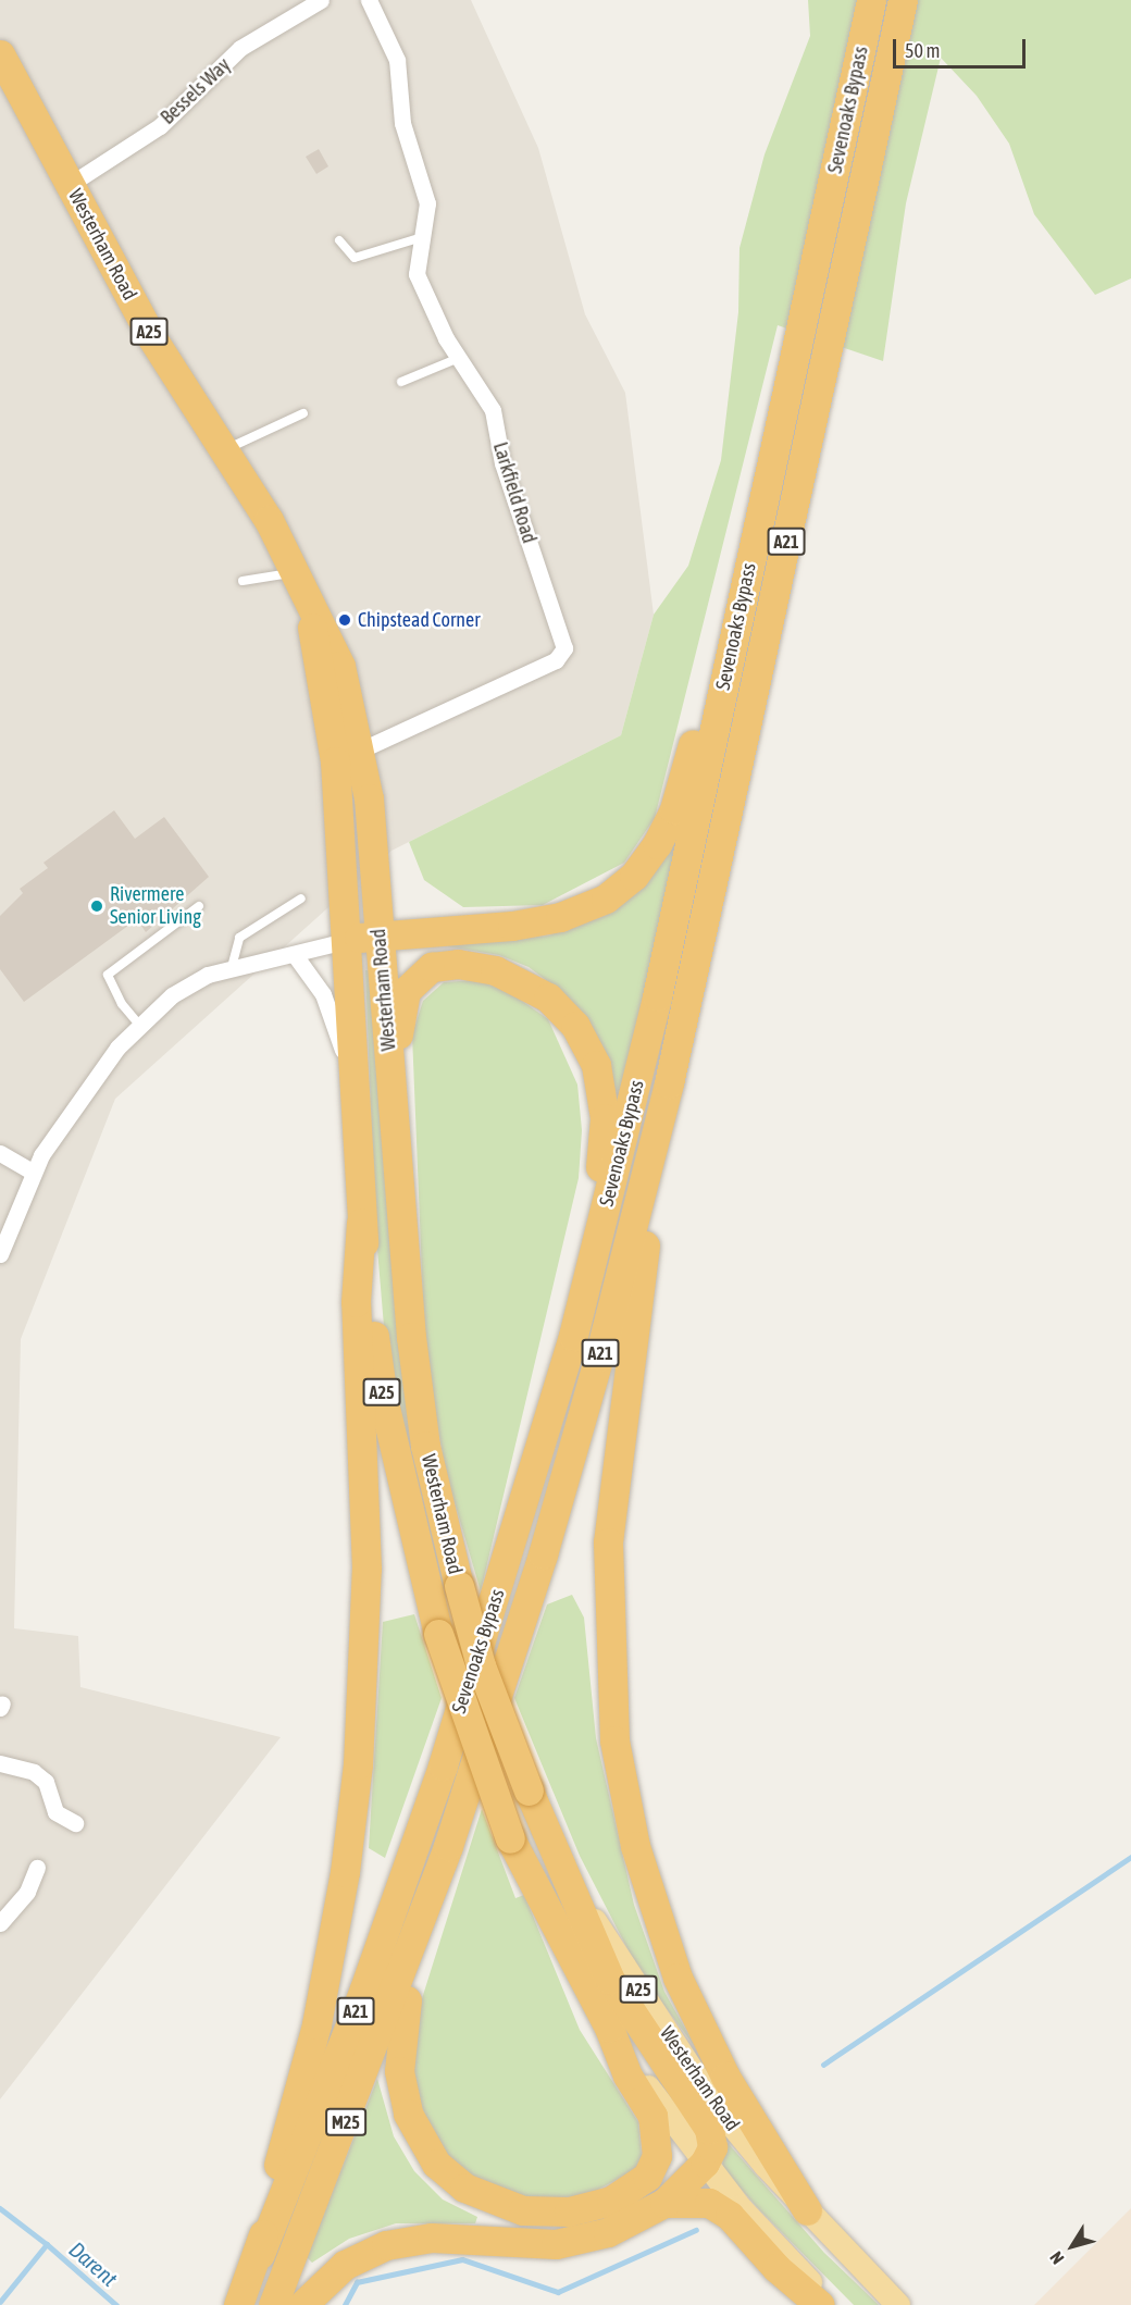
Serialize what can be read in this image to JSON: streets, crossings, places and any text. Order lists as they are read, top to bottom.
{
  "streets": {
    "highway": [
      "Sevenoaks Bypass",
      "Westerham Road",
      "A25",
      "A21",
      "M25"
    ],
    "street": ["Bessels Way", "Larkfield Road"]
  },
  "crossings": [
    ["Bessels Way", "Westerham Road"],
    ["Sevenoaks Bypass", "M25"],
    ["Westerham Road", "Larkfield Road"]
  ],
  "water": ["Darent"],
  "places": ["Chipstead Corner", "Rivermere Senior Living"],
  "scale_bar": "50 m",
  "north": "bottom left"
}
